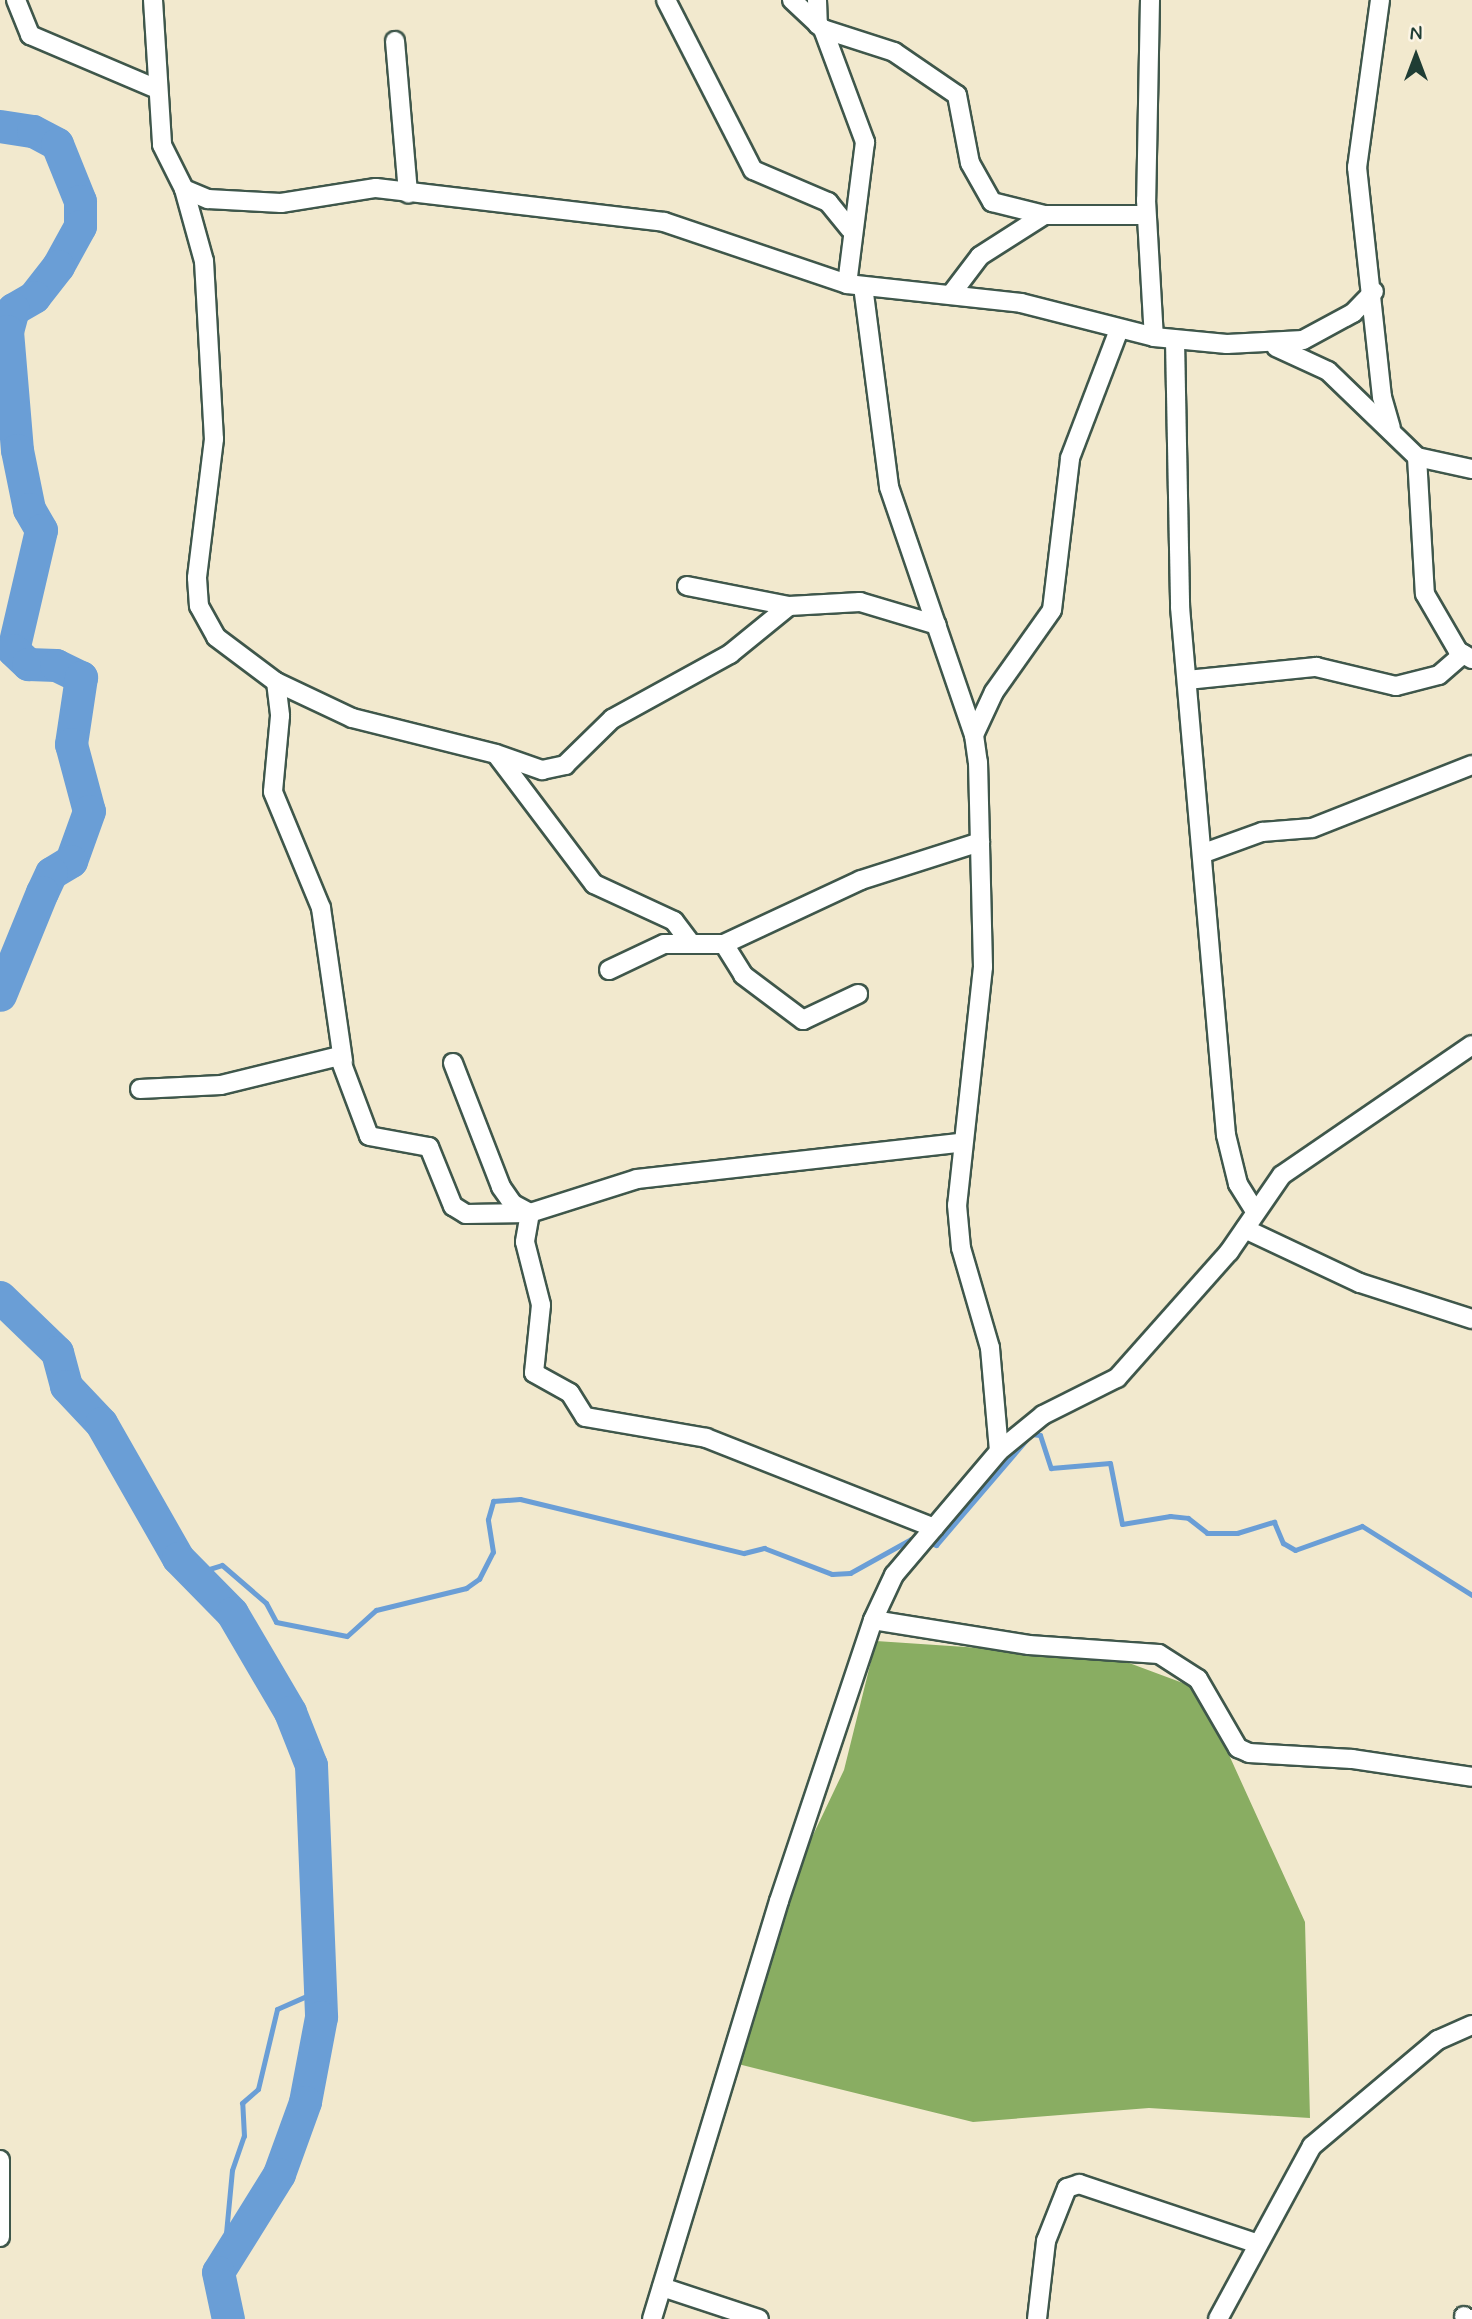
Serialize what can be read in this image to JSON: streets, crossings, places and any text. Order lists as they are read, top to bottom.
{
  "north": "top"
}
